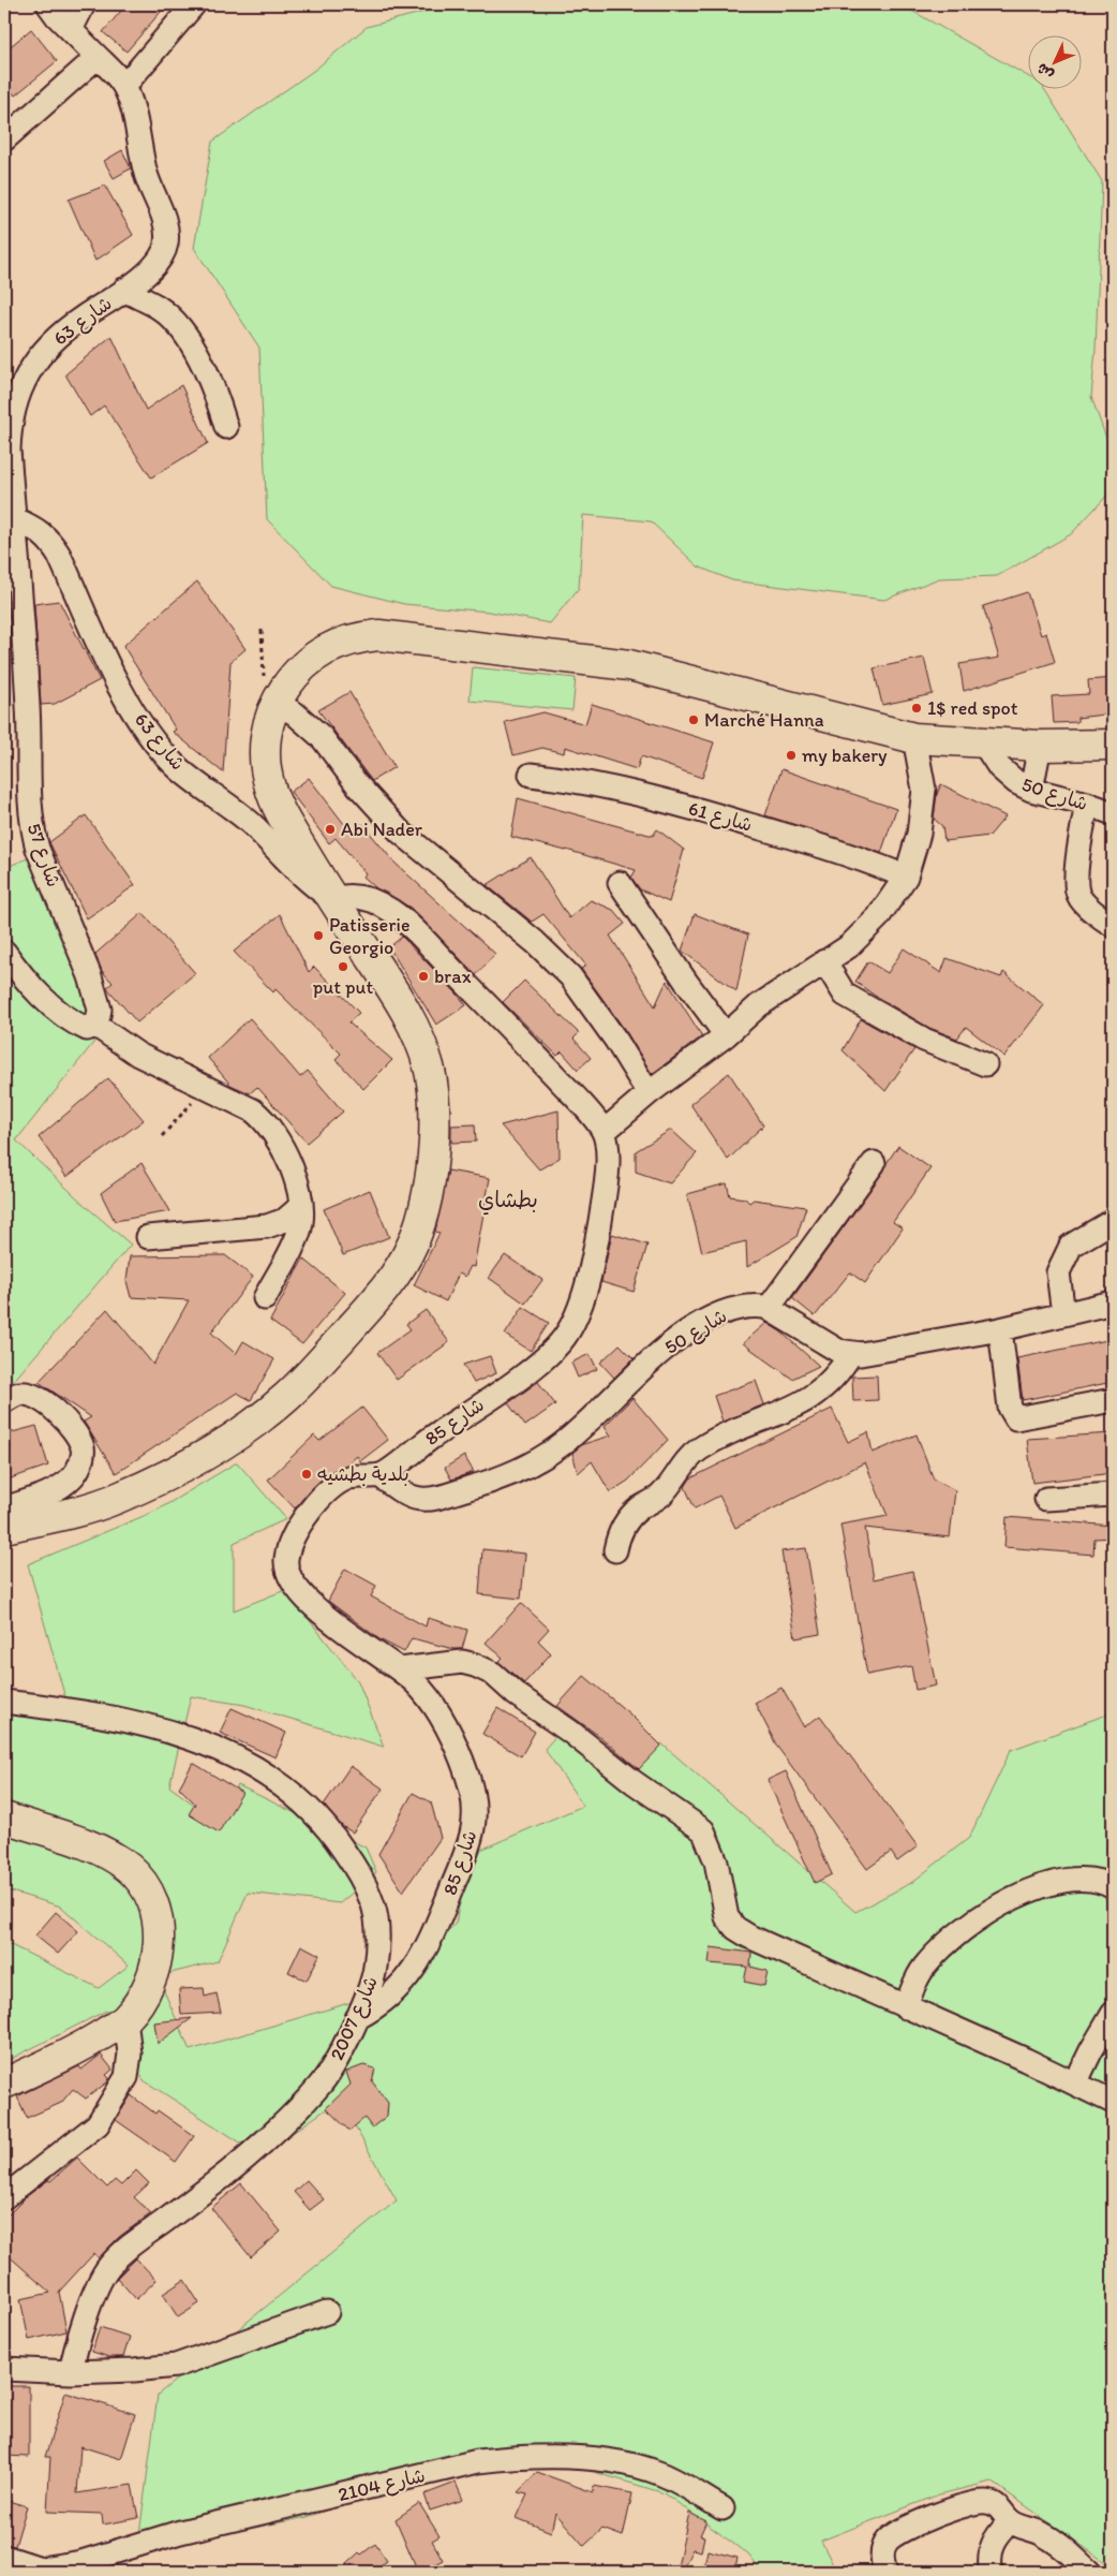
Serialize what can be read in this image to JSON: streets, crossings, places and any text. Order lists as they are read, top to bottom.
{
  "streets": {
    "street": [
      "شارع 63",
      "شارع 50",
      "شارع 61",
      "شارع 57",
      "شارع 85",
      "شارع 2007",
      "شارع 2104"
    ]
  },
  "crossings": [
    ["شارع 63", "شارع 57"],
    ["شارع 50", "شارع 85"],
    ["شارع 85", "شارع 2007"]
  ],
  "districts": ["بطشاي"],
  "places": [
    "1$ red spot",
    "Marché Hanna",
    "my bakery",
    "Abi Nader",
    "Patisserie Georgio",
    "put put",
    "brax",
    "بلدية بطشيه"
  ],
  "north": "bottom left"
}
